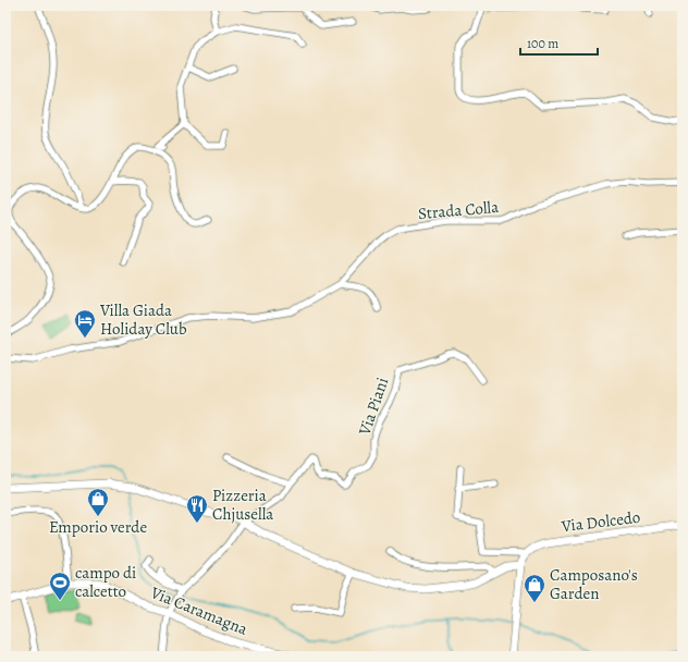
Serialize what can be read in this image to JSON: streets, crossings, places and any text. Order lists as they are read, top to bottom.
{
  "streets": {
    "main road": ["Via Dolcedo", "Via Caramagna"],
    "street": ["Strada Colla", "Via Piani"]
  },
  "crossings": [
    ["Via Piani", "Via Caramagna"]
  ],
  "places": {
    "hotel": ["Villa Giada Holiday Club"],
    "shop": ["Emporio verde", "Camposano's Garden"],
    "restaurant": ["Pizzeria Chjusella"],
    "sports": ["campo di calcetto"]
  },
  "scale_bar": "100 m"
}
